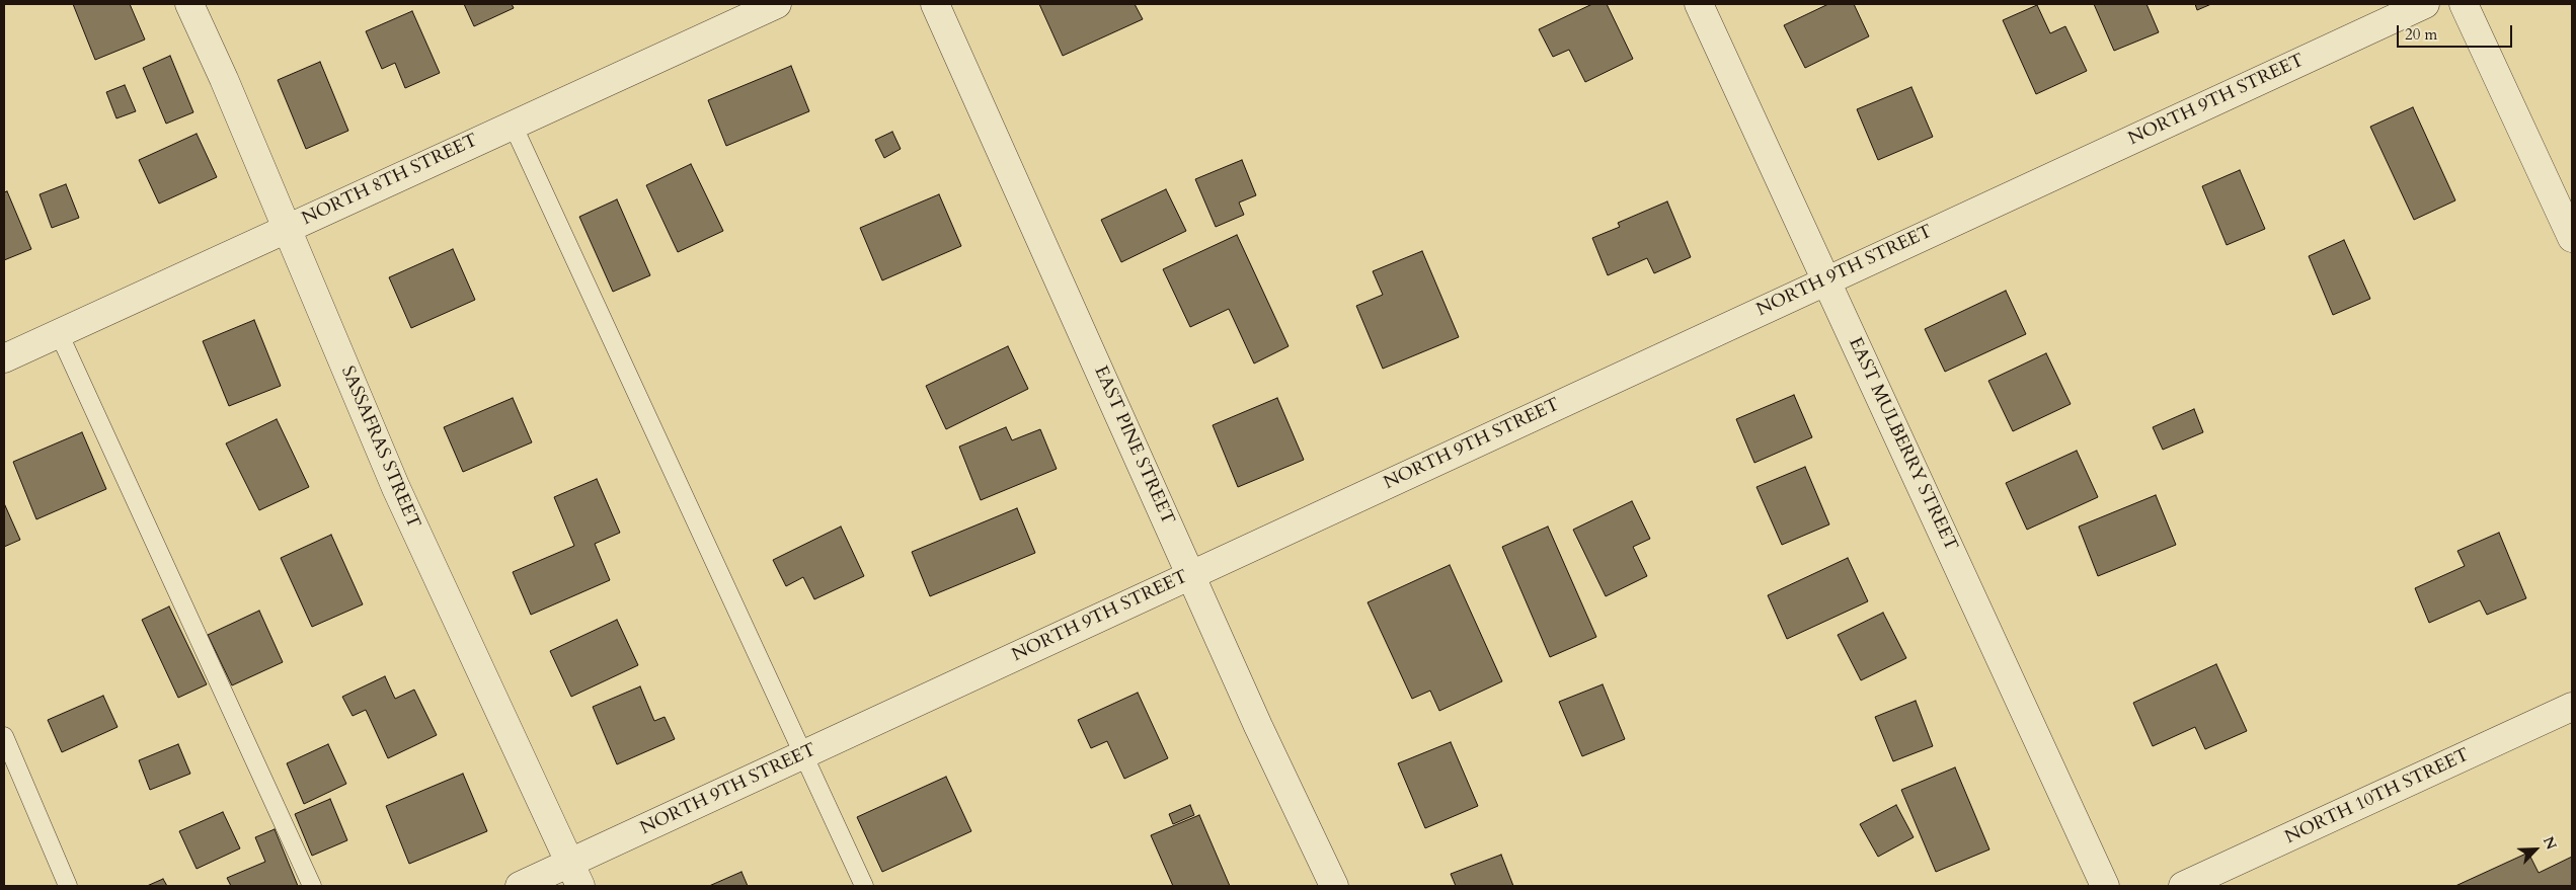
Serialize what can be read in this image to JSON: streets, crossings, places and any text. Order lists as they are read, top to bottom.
{
  "streets": {
    "street": [
      "NORTH 9TH STREET",
      "NORTH 8TH STREET",
      "EAST MULBERRY STREET",
      "EAST PINE STREET",
      "SASSAFRAS STREET",
      "NORTH 10TH STREET"
    ]
  },
  "crossings": [
    ["NORTH 9TH STREET", "EAST MULBERRY STREET"],
    ["NORTH 9TH STREET", "EAST PINE STREET"],
    ["NORTH 9TH STREET", "SASSAFRAS STREET"],
    ["NORTH 8TH STREET", "SASSAFRAS STREET"]
  ],
  "scale_bar": "20 m",
  "north": "top right"
}
